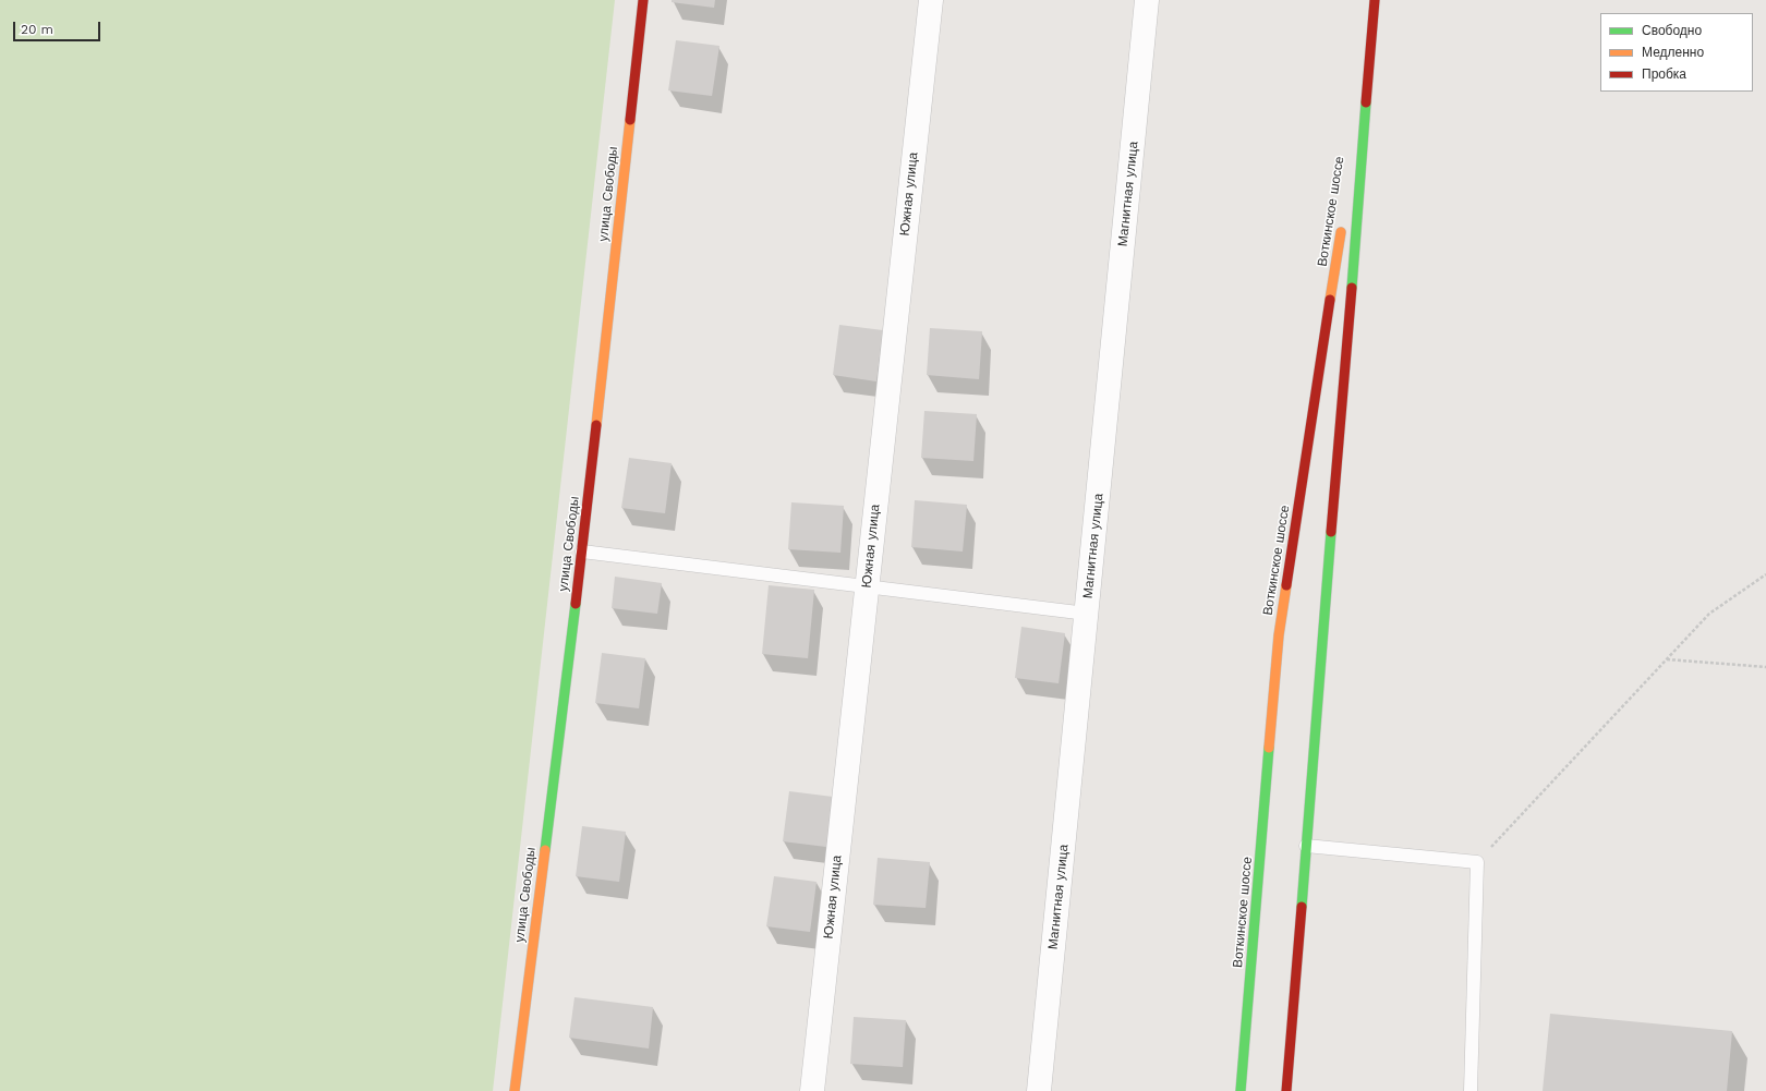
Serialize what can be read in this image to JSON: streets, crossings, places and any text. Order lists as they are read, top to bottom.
{
  "streets": {
    "main road": ["улица Свободы", "Воткинское шоссе"],
    "street": ["Южная улица", "Магнитная улица"]
  },
  "legend": ["Свободно", "Медленно", "Пробка"],
  "scale_bar": "20 m"
}
